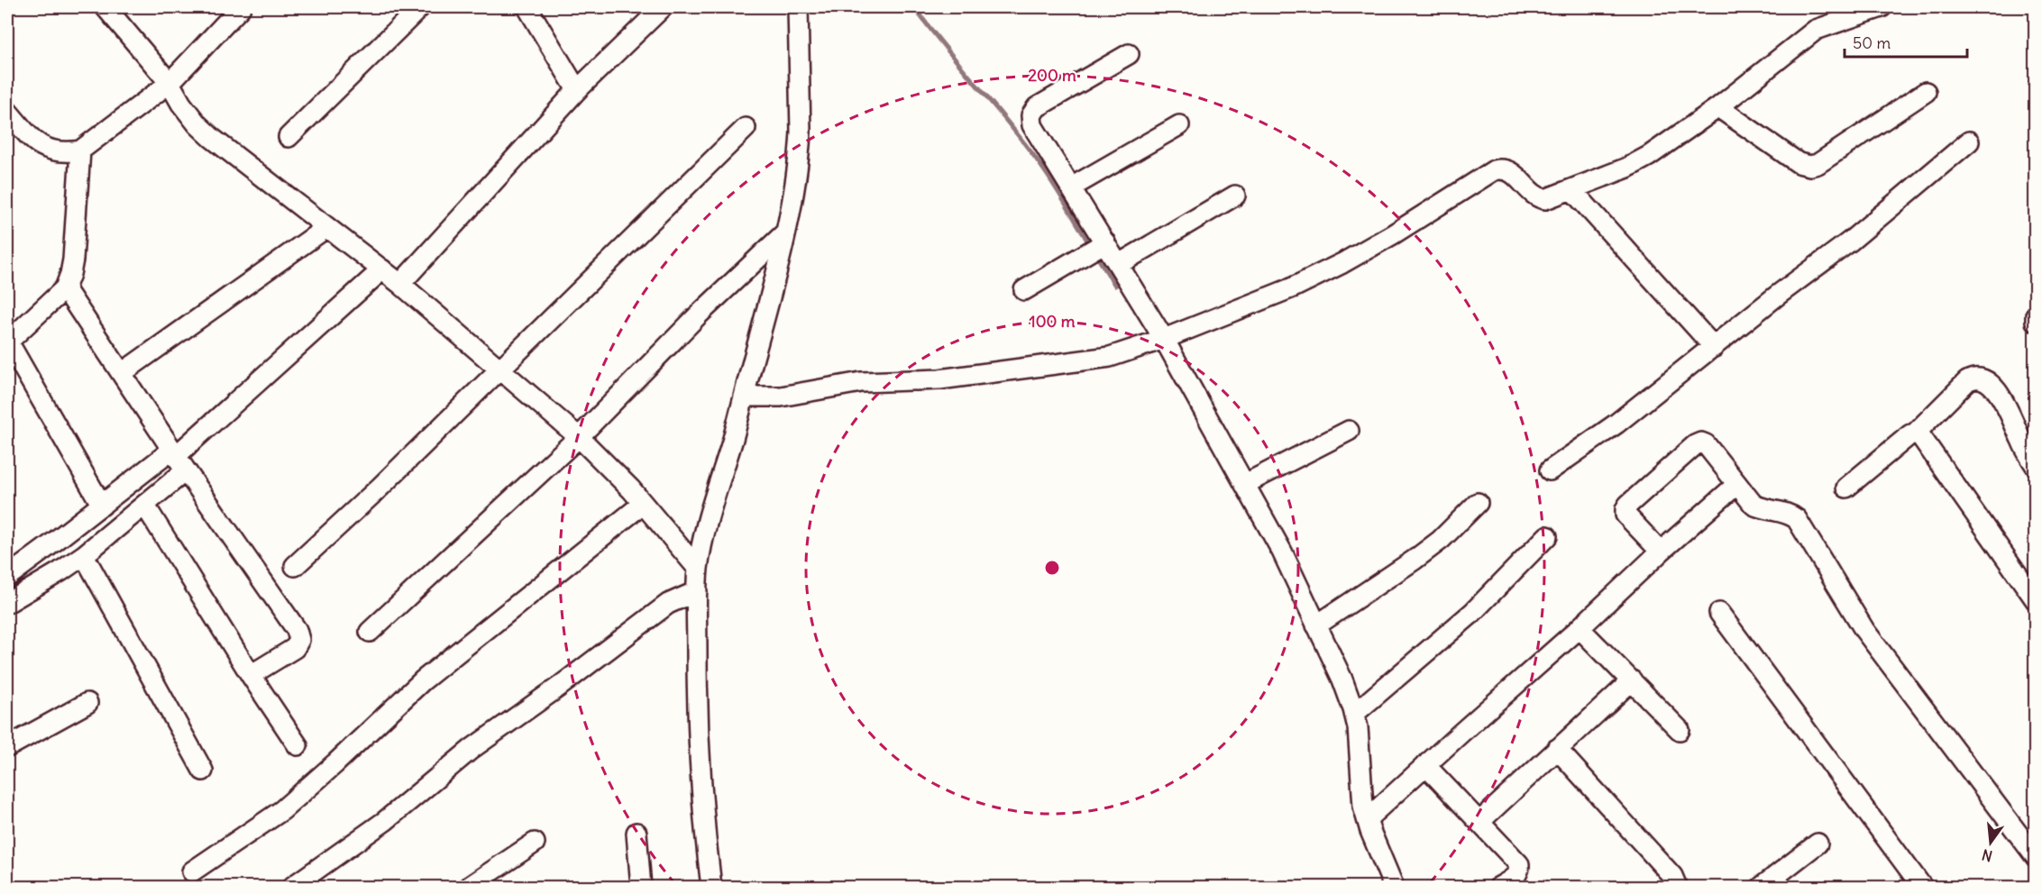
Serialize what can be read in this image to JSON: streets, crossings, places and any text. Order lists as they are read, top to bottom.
{
  "scale_bar": "50 m",
  "north": "bottom",
  "rings": ["200 m", "100 m"]
}
